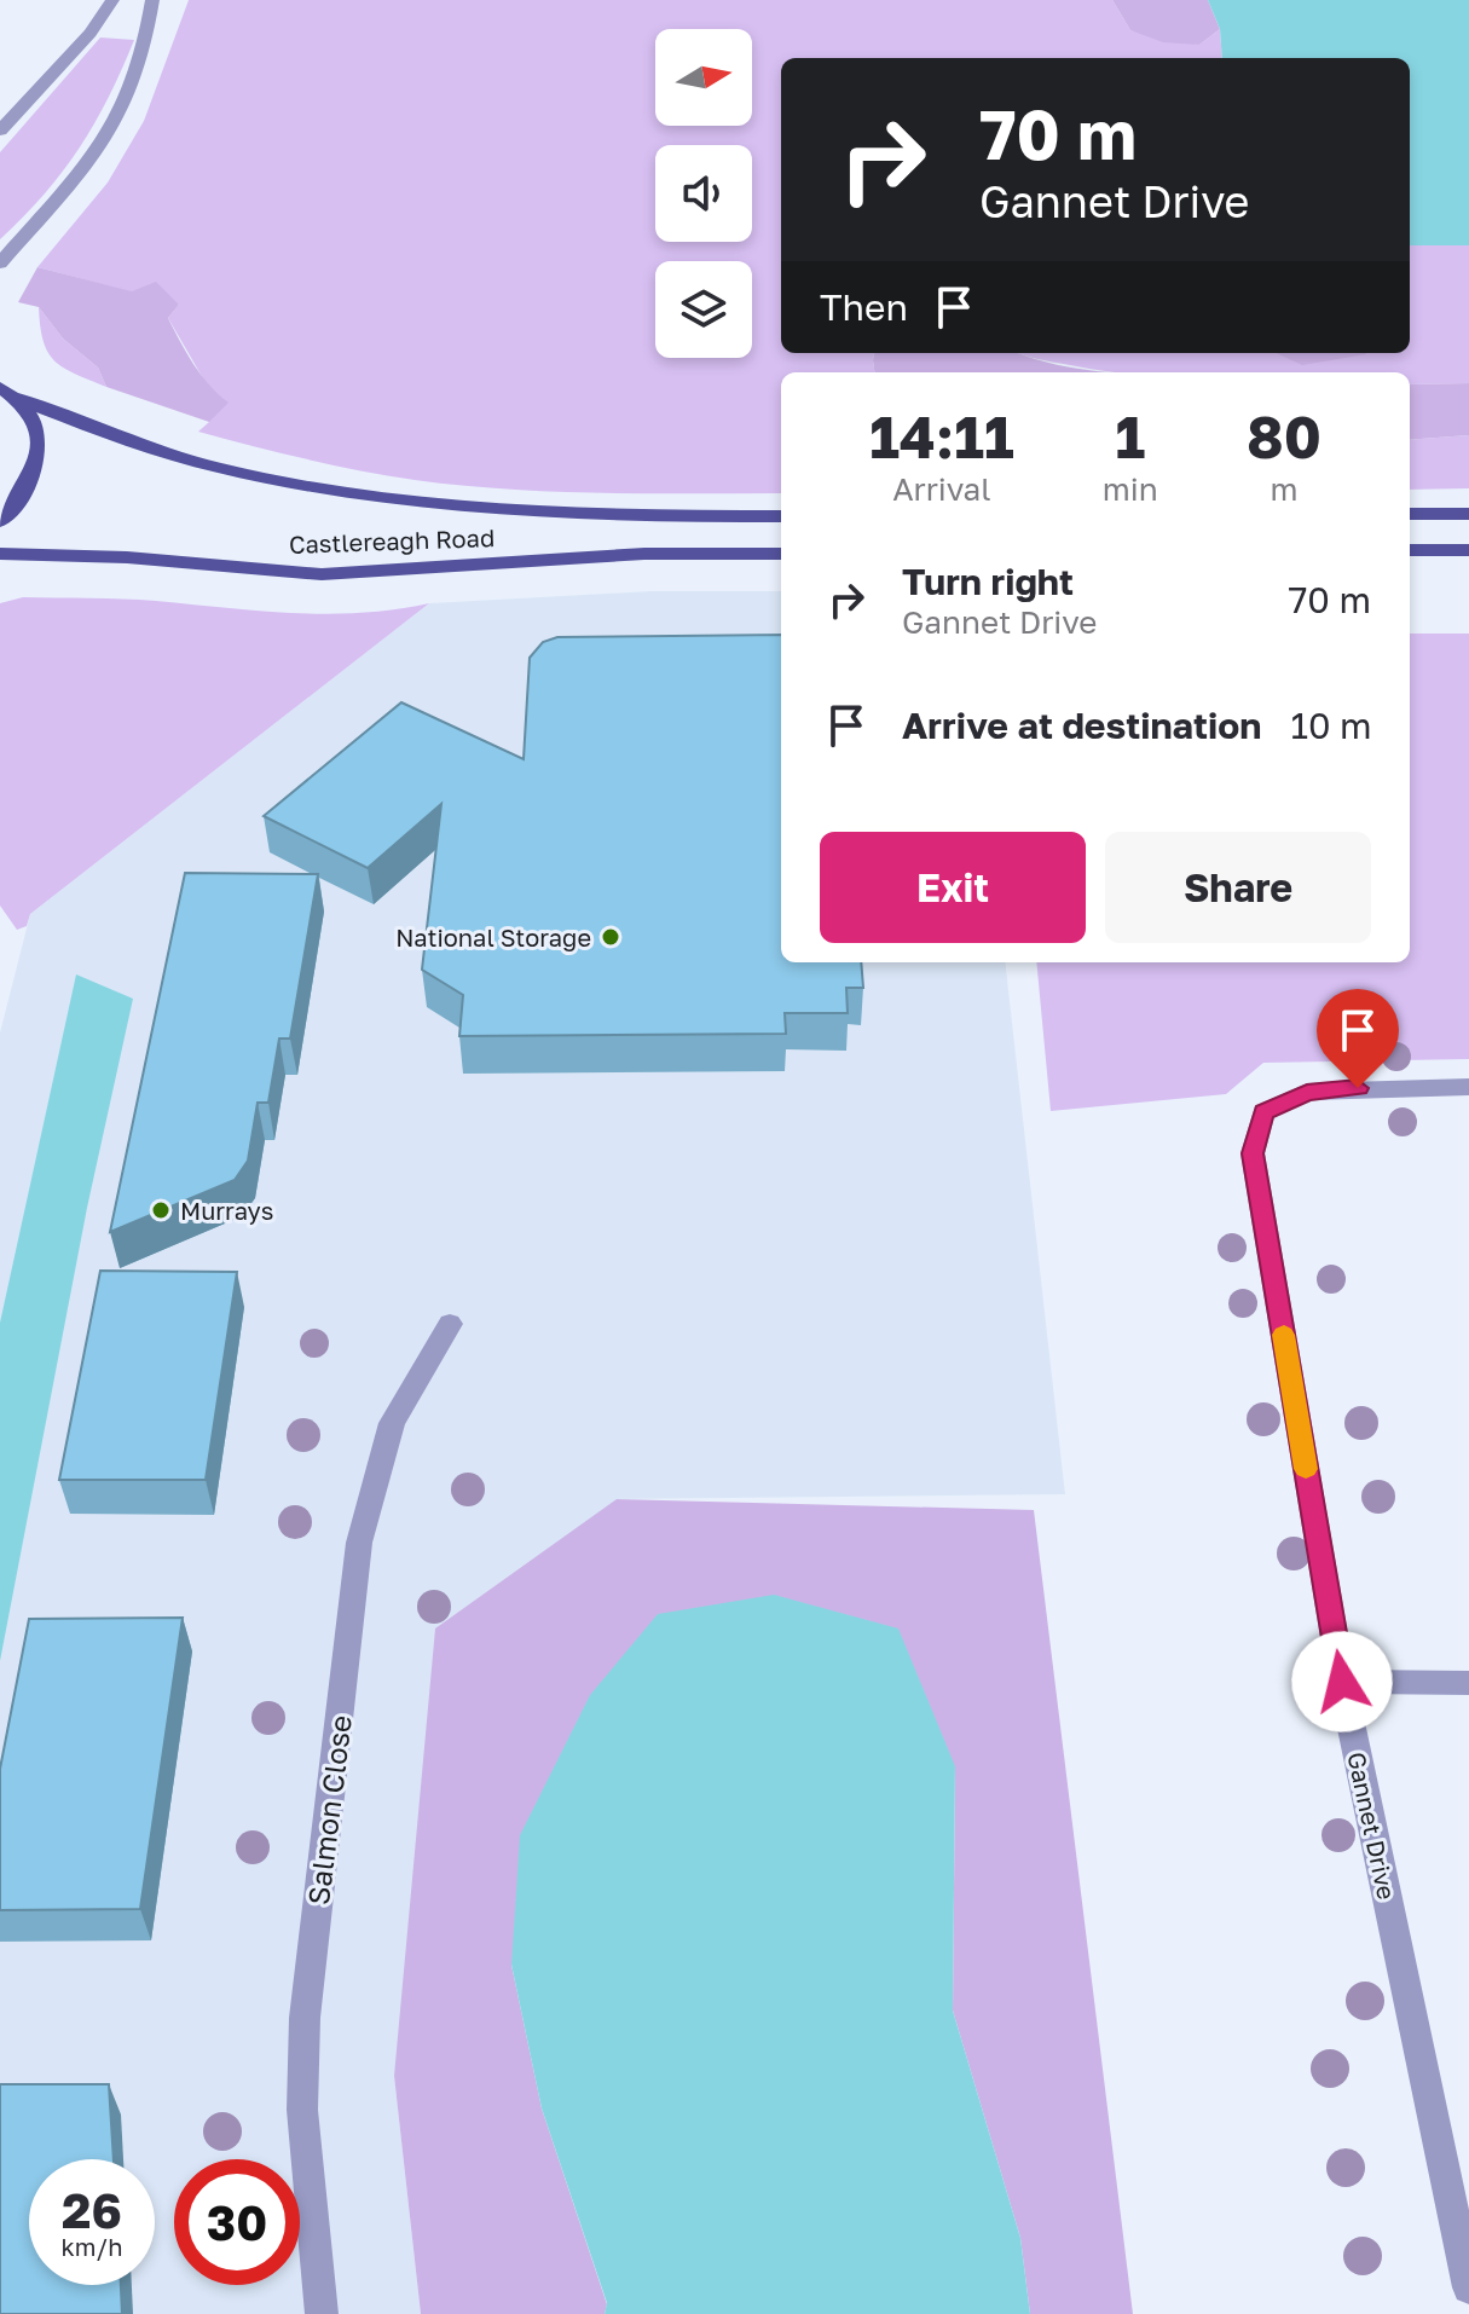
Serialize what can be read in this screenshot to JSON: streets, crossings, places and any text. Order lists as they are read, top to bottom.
{
  "streets": {
    "main road": ["Castlereagh Road"],
    "street": ["Salmon Close", "Gannet Drive"]
  },
  "places": ["National Storage", "Murrays"],
  "north": "right",
  "page": {
    "turn": ["70 m", "Gannet Drive"],
    "then": "Then",
    "eta": [
      "14:11",
      "Arrival",
      "1",
      "min",
      "80",
      "m"
    ],
    "list": [
      {
        "name": "Turn right",
        "note": "Gannet Drive",
        "value": "70 m"
      },
      {
        "name": "Arrive at destination",
        "value": "10 m"
      }
    ],
    "buttons": ["Exit", "Share"],
    "speed": "26 km/h",
    "limit": "30"
  }
}
